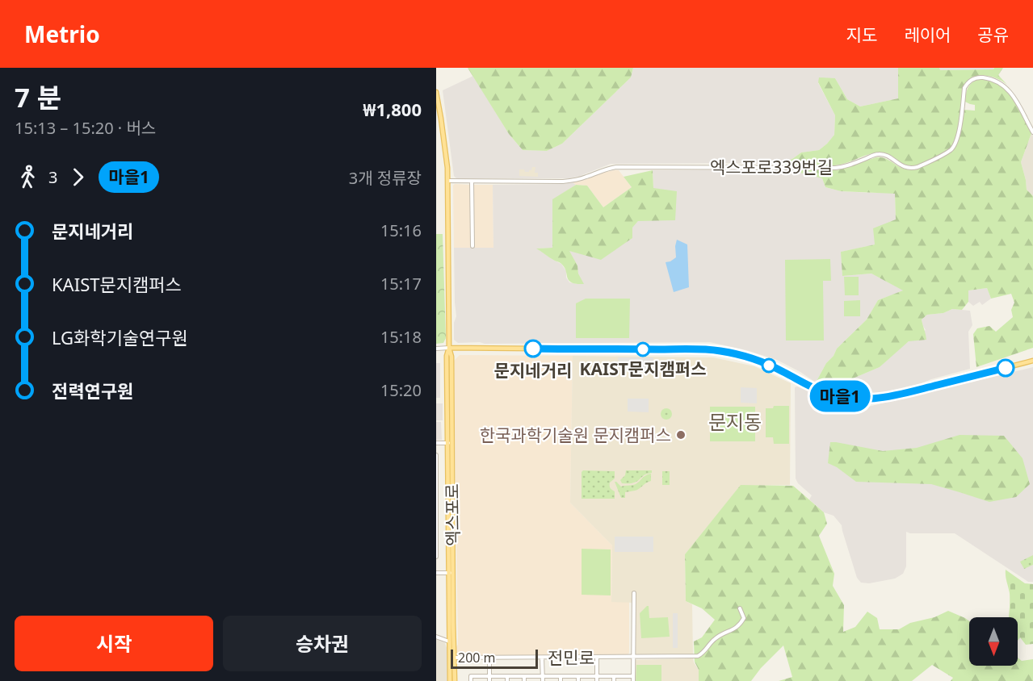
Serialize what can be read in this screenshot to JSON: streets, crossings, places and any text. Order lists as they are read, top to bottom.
{
  "streets": {
    "main road": ["엑스포로"],
    "street": ["엑스포로339번길", "전민로"]
  },
  "crossings": [
    ["엑스포로339번길", "엑스포로"],
    ["엑스포로", "전민로"]
  ],
  "districts": ["문지동"],
  "places": ["문지네거리", "KAIST문지캠퍼스", "한국과학기술원 문지캠퍼스"],
  "lines": ["bus line 마을1"],
  "scale_bar": "200 m",
  "north": "bottom",
  "page": {
    "header": "Metrio",
    "nav": ["지도", "레이어", "공유"],
    "heading": ["7 분", "15:13 – 15:20 · 버스", "₩1,800"],
    "on_map": "마을1",
    "legs": ["3", "마을1", "3개 정류장"],
    "list": [
      {
        "name": "문지네거리",
        "value": "15:16"
      },
      {
        "name": "KAIST문지캠퍼스",
        "value": "15:17"
      },
      {
        "name": "LG화학기술연구원",
        "value": "15:18"
      },
      {
        "name": "전력연구원",
        "value": "15:20"
      }
    ],
    "buttons": ["시작", "승차권"],
    "scale": "200 m"
  }
}
